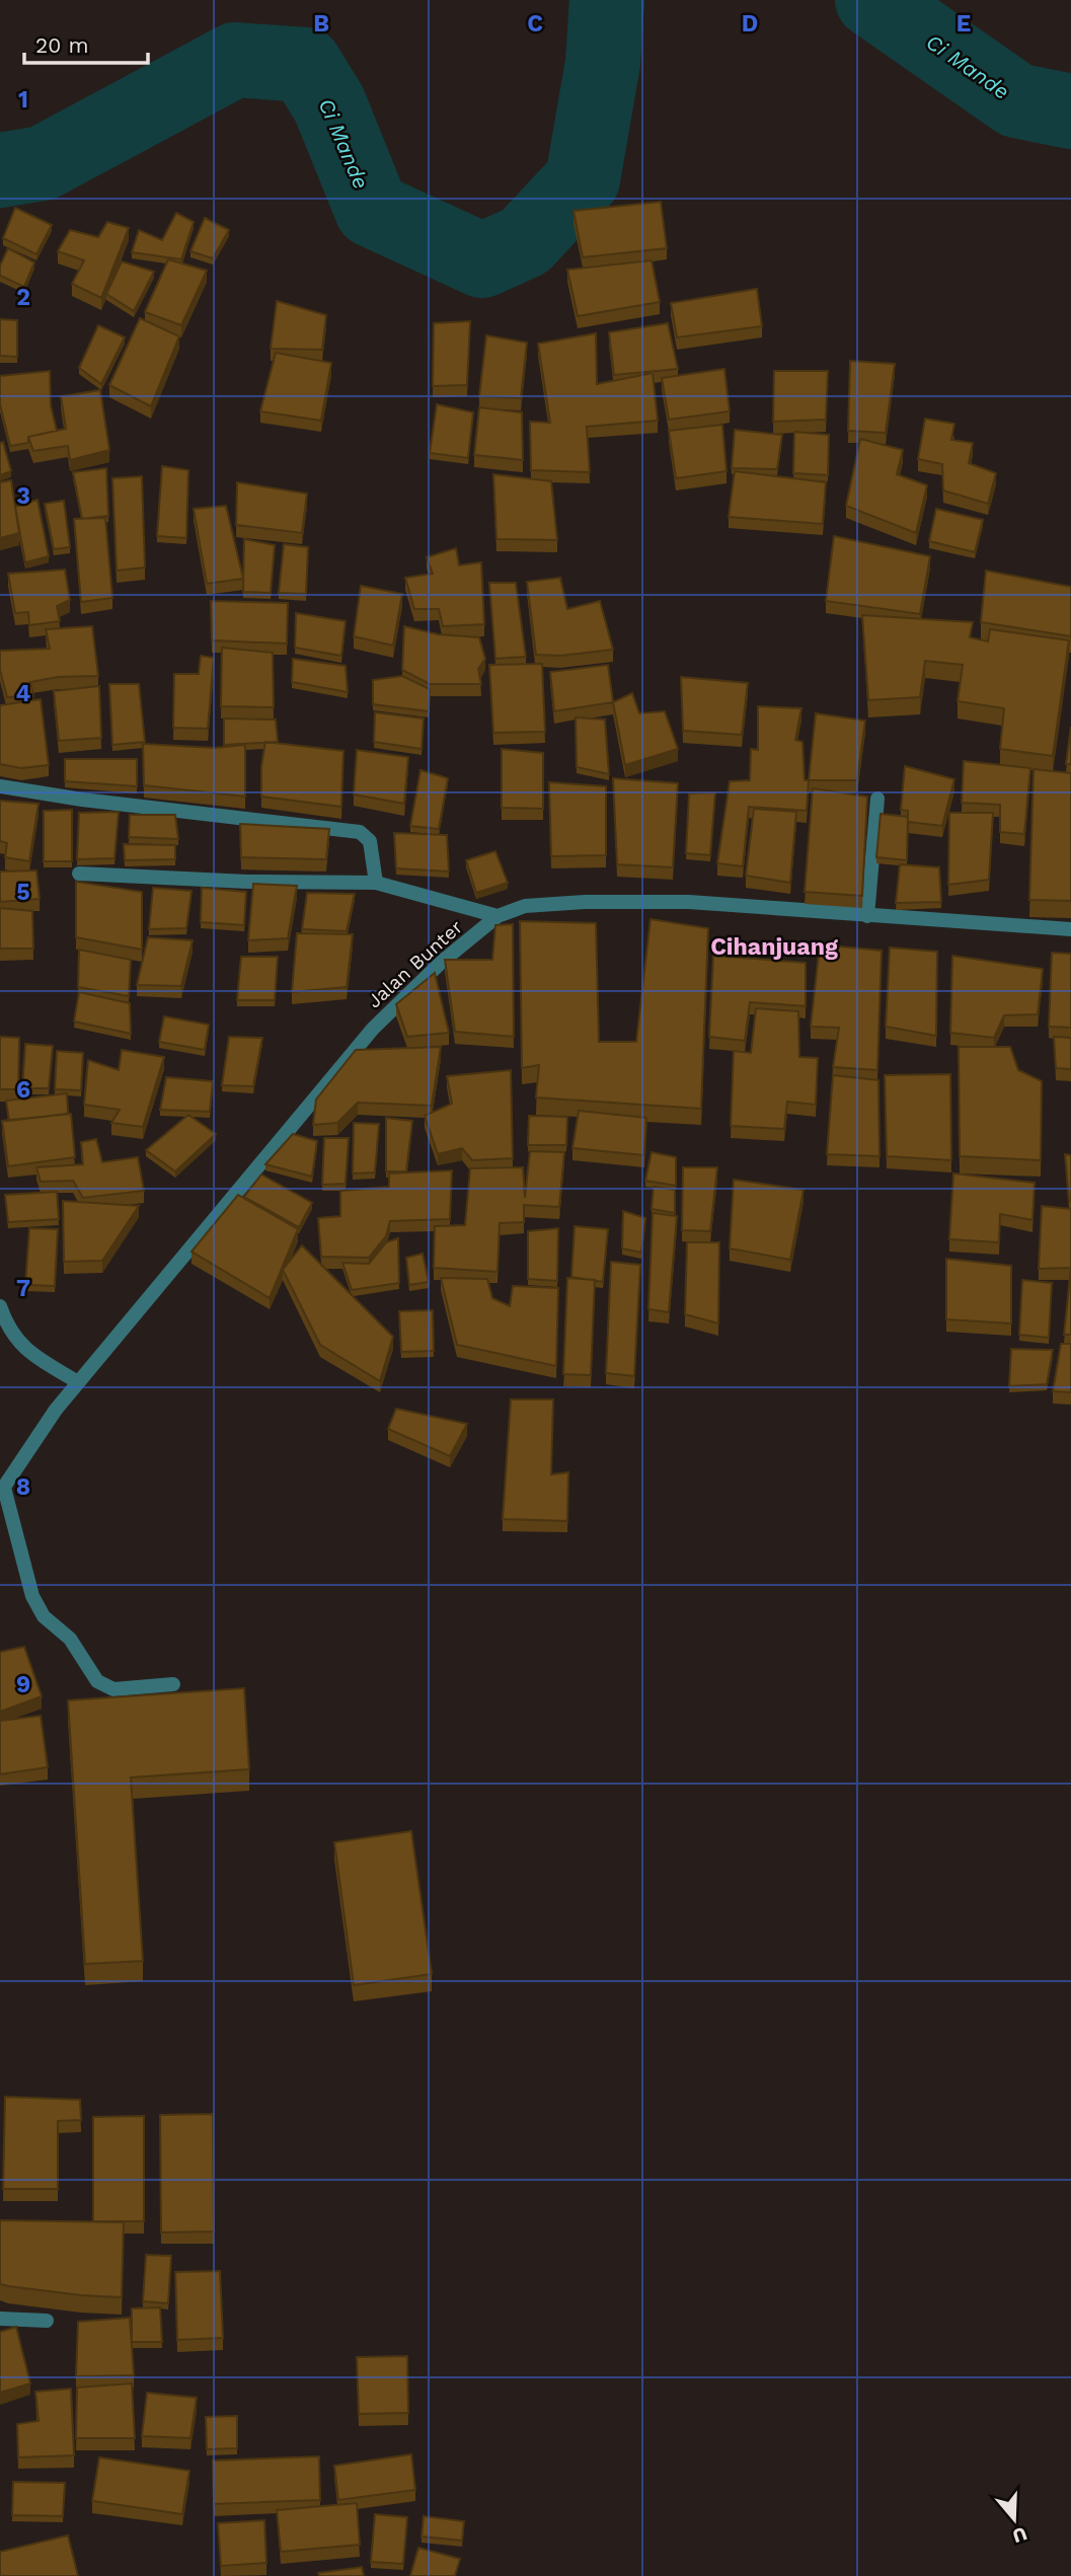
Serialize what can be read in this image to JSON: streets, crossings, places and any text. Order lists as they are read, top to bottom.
{
  "streets": {
    "street": ["Jalan Bunter"]
  },
  "districts": ["Cihanjuang"],
  "water": ["Ci Mande"],
  "scale_bar": "20 m",
  "north": "bottom",
  "grid": {
    "columns": [
      "B",
      "C",
      "D",
      "E"
    ],
    "rows": [
      "1",
      "2",
      "3",
      "4",
      "5",
      "6",
      "7",
      "8",
      "9"
    ]
  }
}
